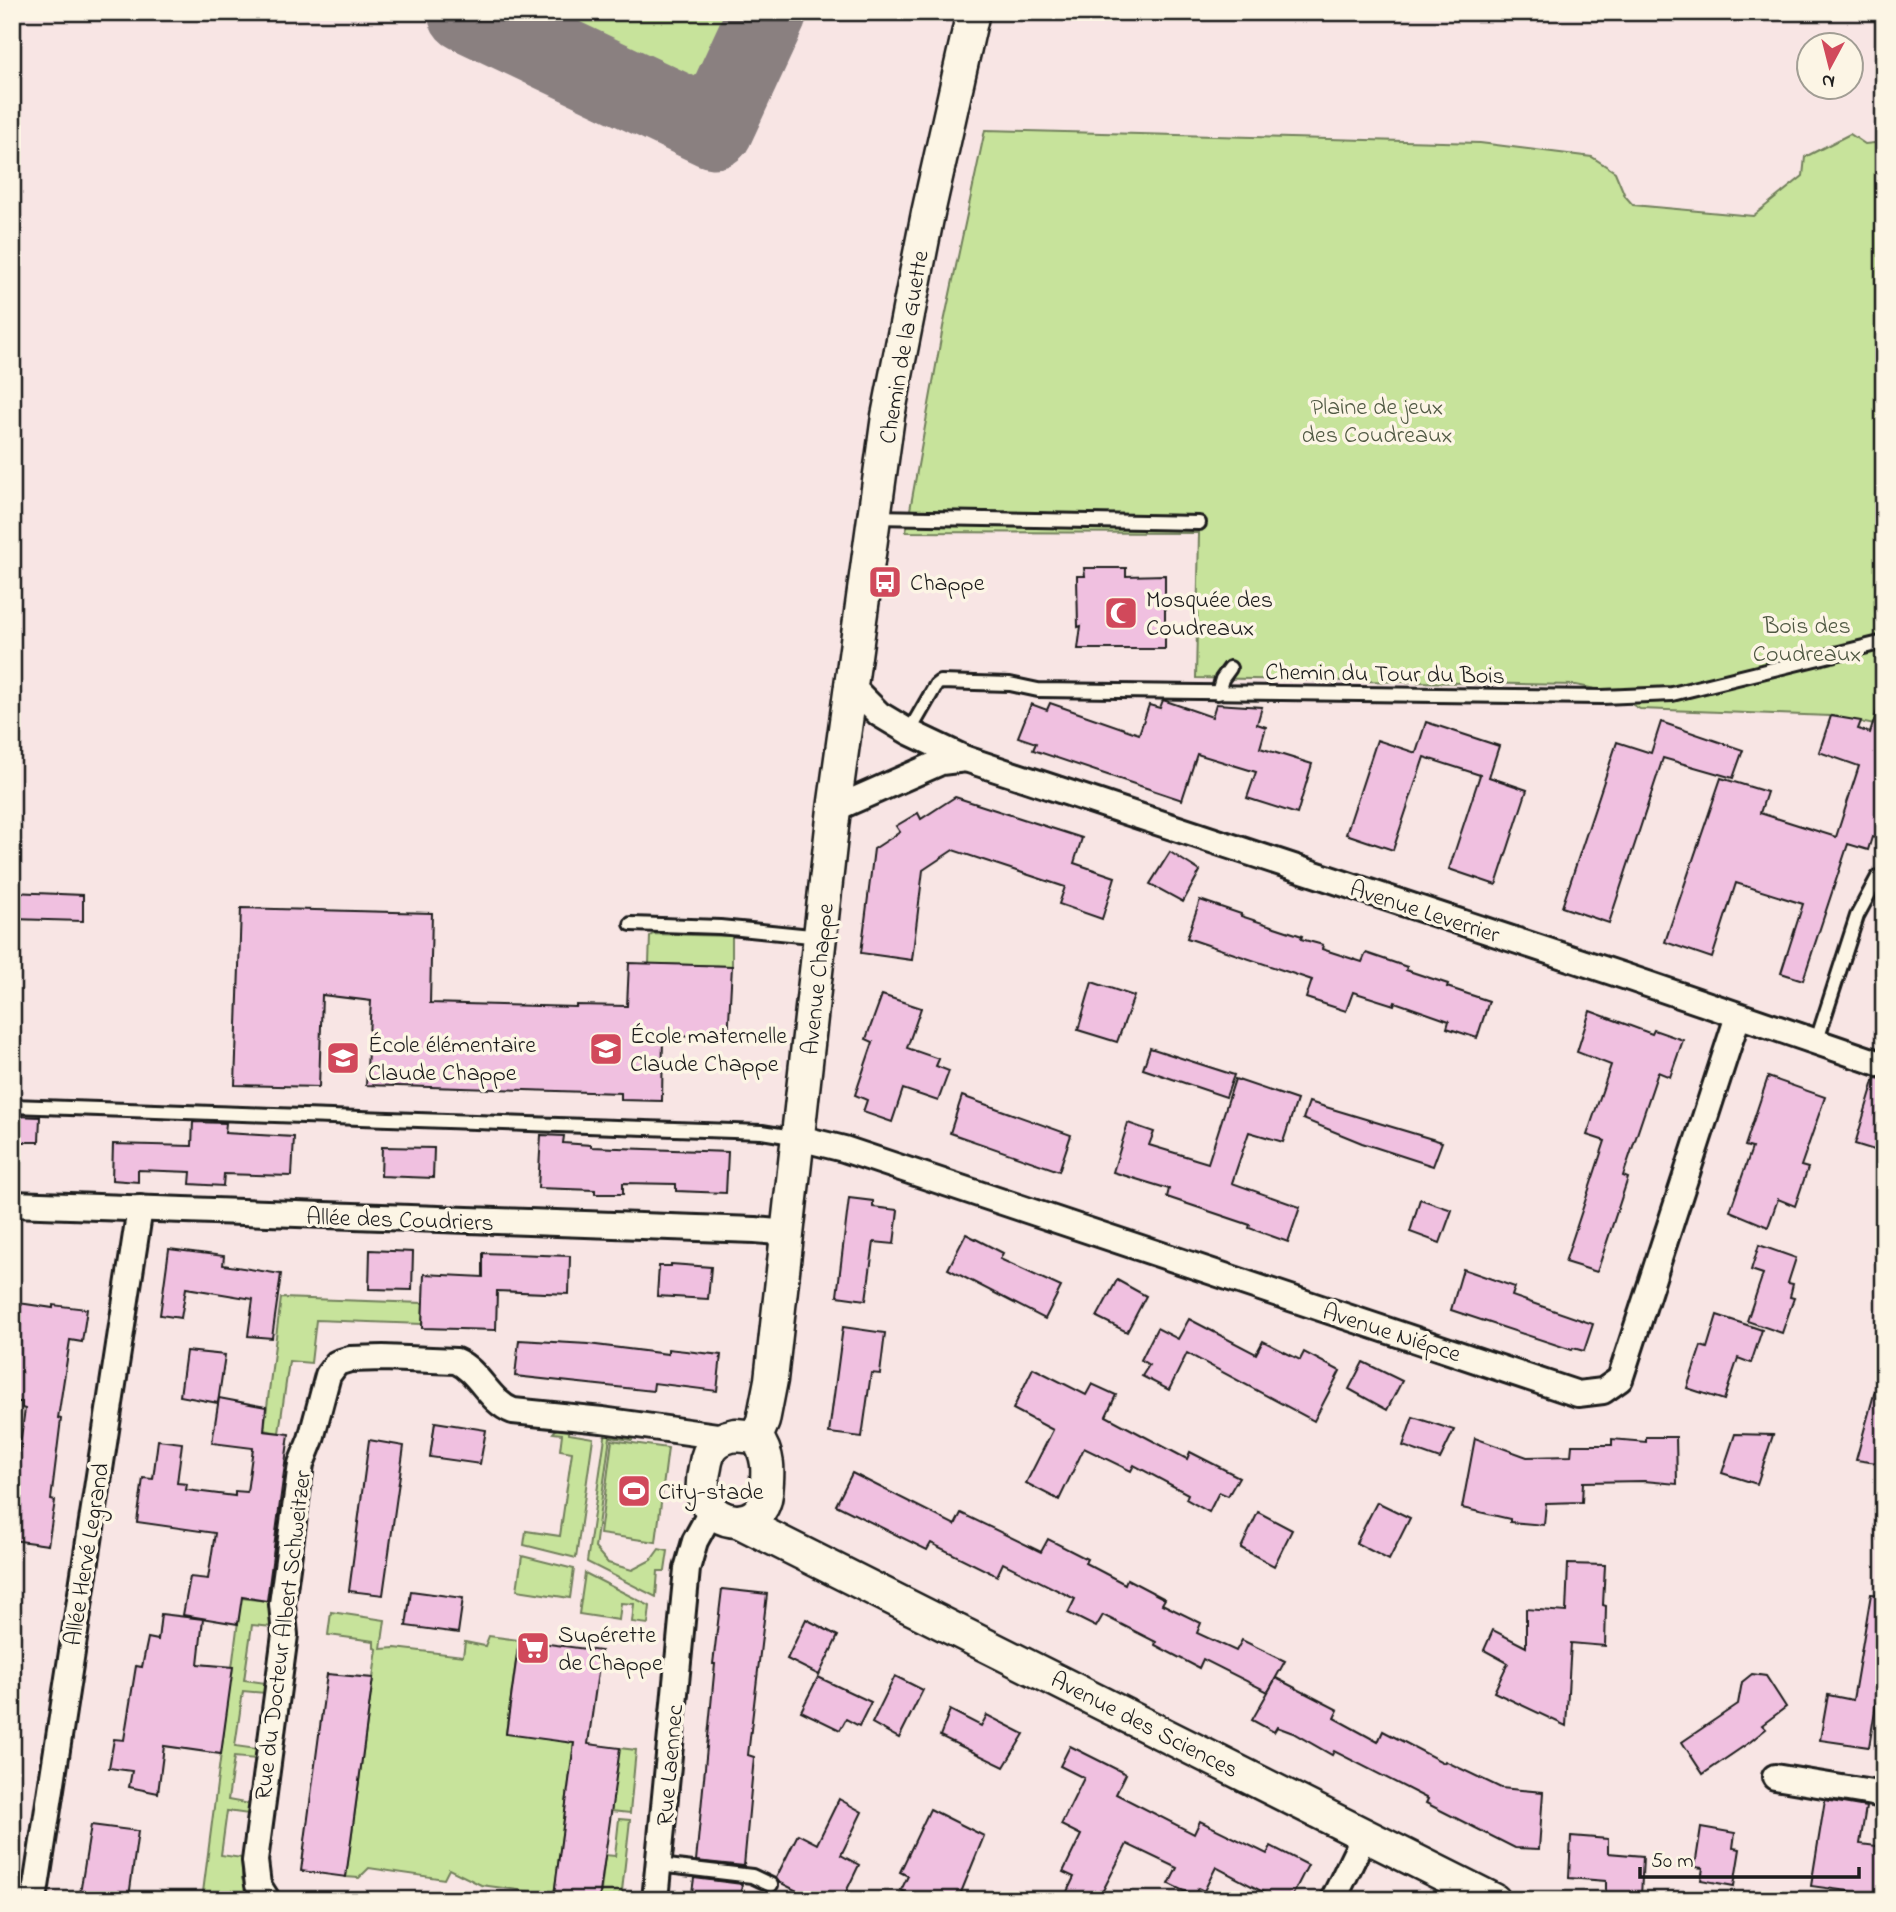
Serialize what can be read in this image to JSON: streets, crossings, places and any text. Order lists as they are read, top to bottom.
{
  "streets": {
    "street": [
      "Chemin de la Guette",
      "Avenue Leverrier",
      "Avenue Chappe",
      "Allée des Coudriers",
      "Avenue Niépce",
      "Allée Hervé Legrand",
      "Rue du Docteur Albert Schweitzer",
      "Avenue des Sciences",
      "Rue Laennec"
    ],
    "lane": ["Chemin du Tour du Bois"]
  },
  "crossings": [
    ["Chemin de la Guette", "Avenue Leverrier"],
    ["Chemin de la Guette", "Avenue Chappe"],
    ["Chemin du Tour du Bois", "Avenue Leverrier"],
    ["Avenue Leverrier", "Avenue Chappe"],
    ["Avenue Leverrier", "Avenue Niépce"],
    ["Avenue Chappe", "Allée des Coudriers"],
    ["Avenue Chappe", "Avenue Niépce"],
    ["Avenue Chappe", "Rue du Docteur Albert Schweitzer"],
    ["Avenue Chappe", "Avenue des Sciences"],
    ["Avenue Chappe", "Rue Laennec"],
    ["Allée des Coudriers", "Allée Hervé Legrand"],
    ["Rue du Docteur Albert Schweitzer", "Avenue des Sciences"],
    ["Rue du Docteur Albert Schweitzer", "Rue Laennec"],
    ["Avenue des Sciences", "Rue Laennec"]
  ],
  "parks": ["Plaine de jeux des Coudreaux", "Bois des Coudreaux"],
  "places": {
    "bus stop": ["Chappe"],
    "mosque": ["Mosquée des Coudreaux"],
    "school or university": ["École maternelle Claude Chappe", "École élémentaire Claude Chappe"],
    "sports": ["City-stade"],
    "supermarket": ["Supérette de Chappe"]
  },
  "scale_bar": "50 m",
  "north": "bottom"
}
